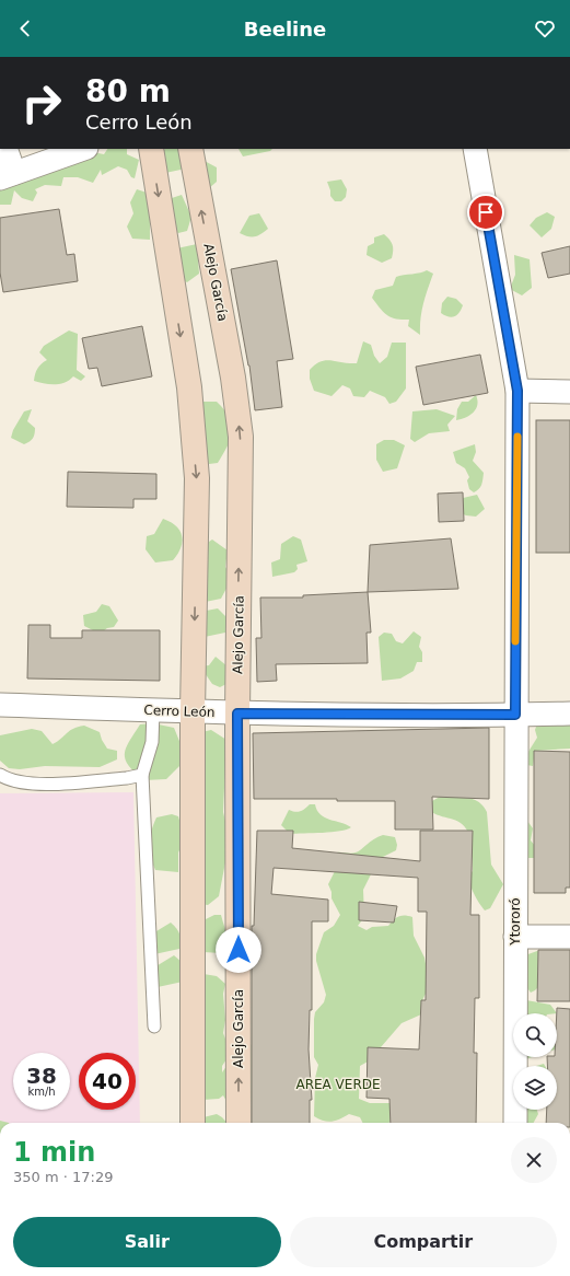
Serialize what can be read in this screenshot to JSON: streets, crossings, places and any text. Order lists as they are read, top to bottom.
{
  "streets": {
    "street": ["Alejo García", "Cerro León", "Ytororó"]
  },
  "crossings": [
    ["Alejo García", "Cerro León"],
    ["Cerro León", "Ytororó"]
  ],
  "parks": ["AREA VERDE"],
  "page": {
    "header": "Beeline",
    "turn": ["80 m", "Cerro León"],
    "speed": "38 km/h",
    "limit": "40",
    "heading": ["1 min", "350 m · 17:29"],
    "buttons": ["Salir", "Compartir"]
  }
}
